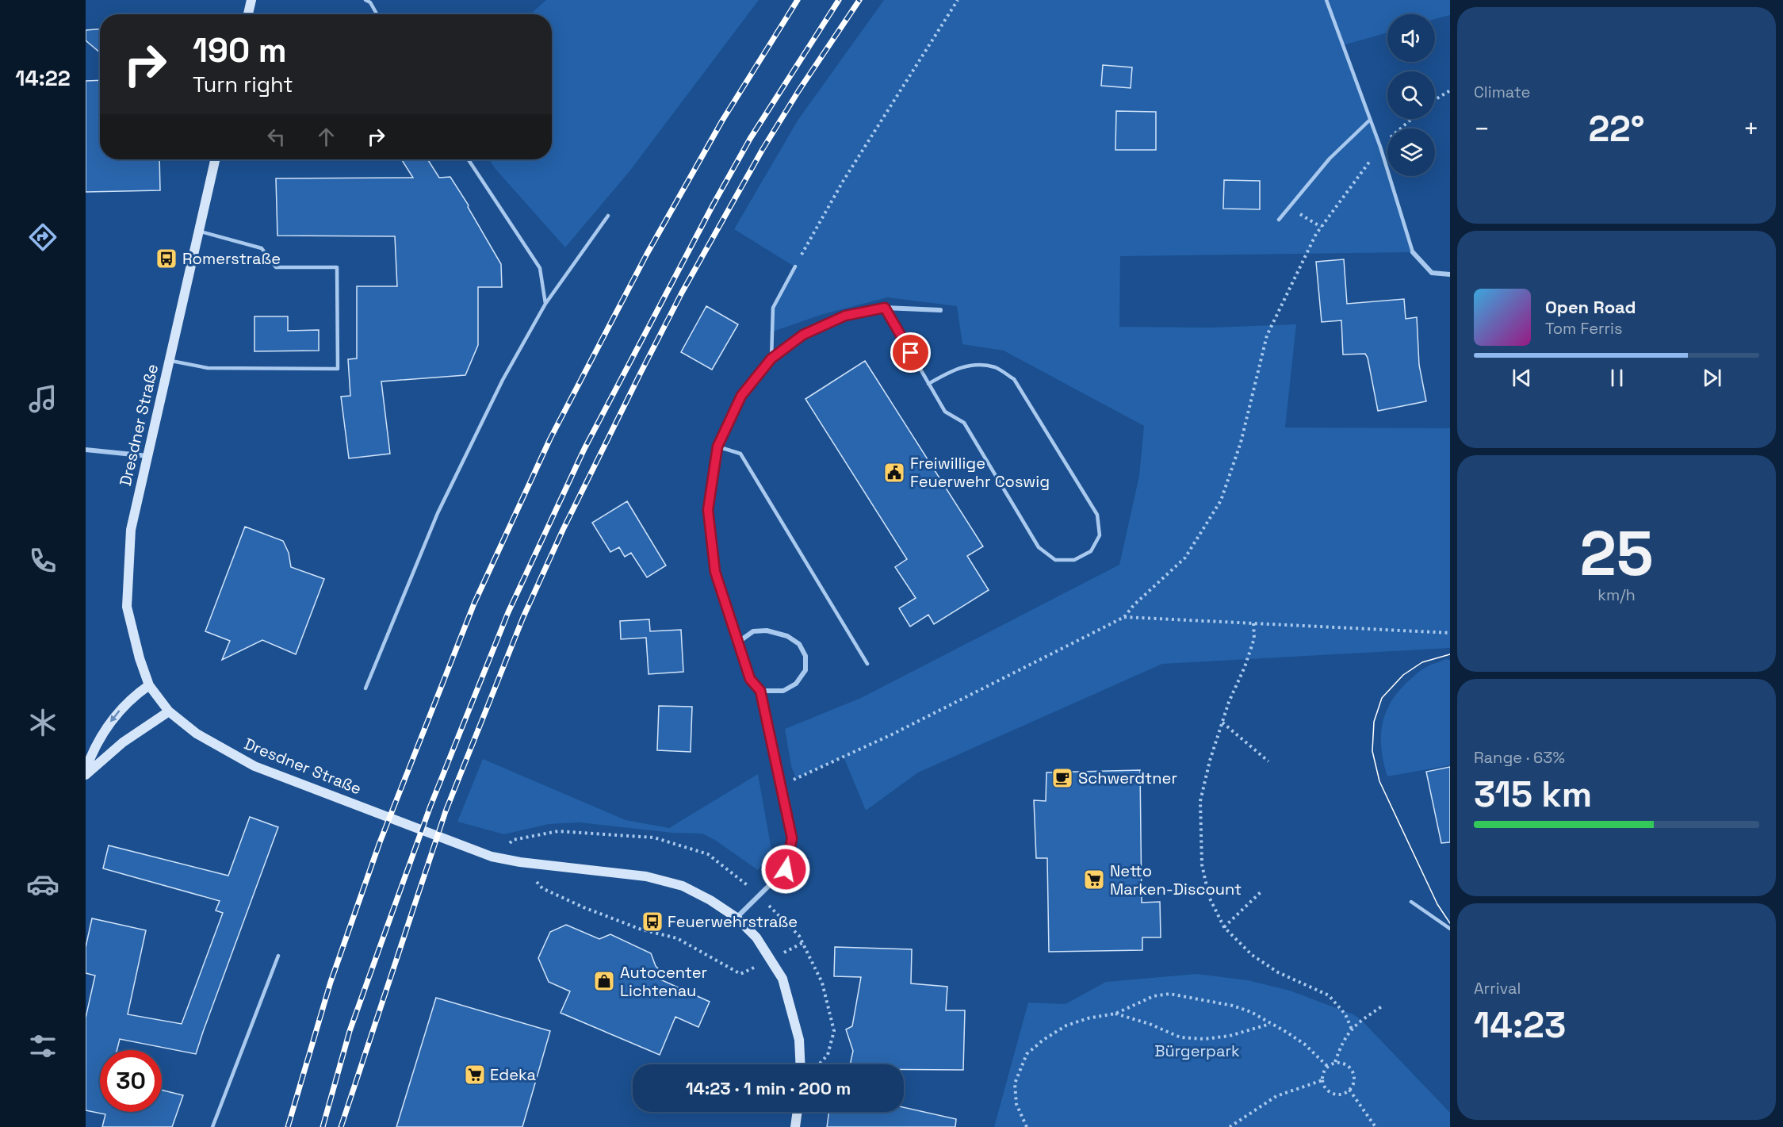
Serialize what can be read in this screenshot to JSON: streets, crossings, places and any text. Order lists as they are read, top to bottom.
{
  "streets": {
    "main road": ["Dresdner Straße"]
  },
  "parks": ["Bürgerpark"],
  "places": {
    "bus stop": ["Romerstraße", "Feuerwehrstraße"],
    "public building": ["Freiwillige Feuerwehr Coswig"],
    "cafe": ["Schwerdtner"],
    "supermarket": ["Netto Marken-Discount", "Edeka"],
    "shop": ["Autocenter Lichtenau"]
  },
  "page": {
    "tabs": "14:22",
    "tile": [
      "Climate",
      ["25", "km/h"],
      ["Range · 63%", "315 km"],
      ["Arrival", "14:23"]
    ],
    "turn": ["190 m", "Turn right"],
    "heat": ["−", "22°", "+"],
    "song": ["Open Road", "Tom Ferris"],
    "limit": "30",
    "trip": "14:23 · 1 min · 200 m"
  }
}
